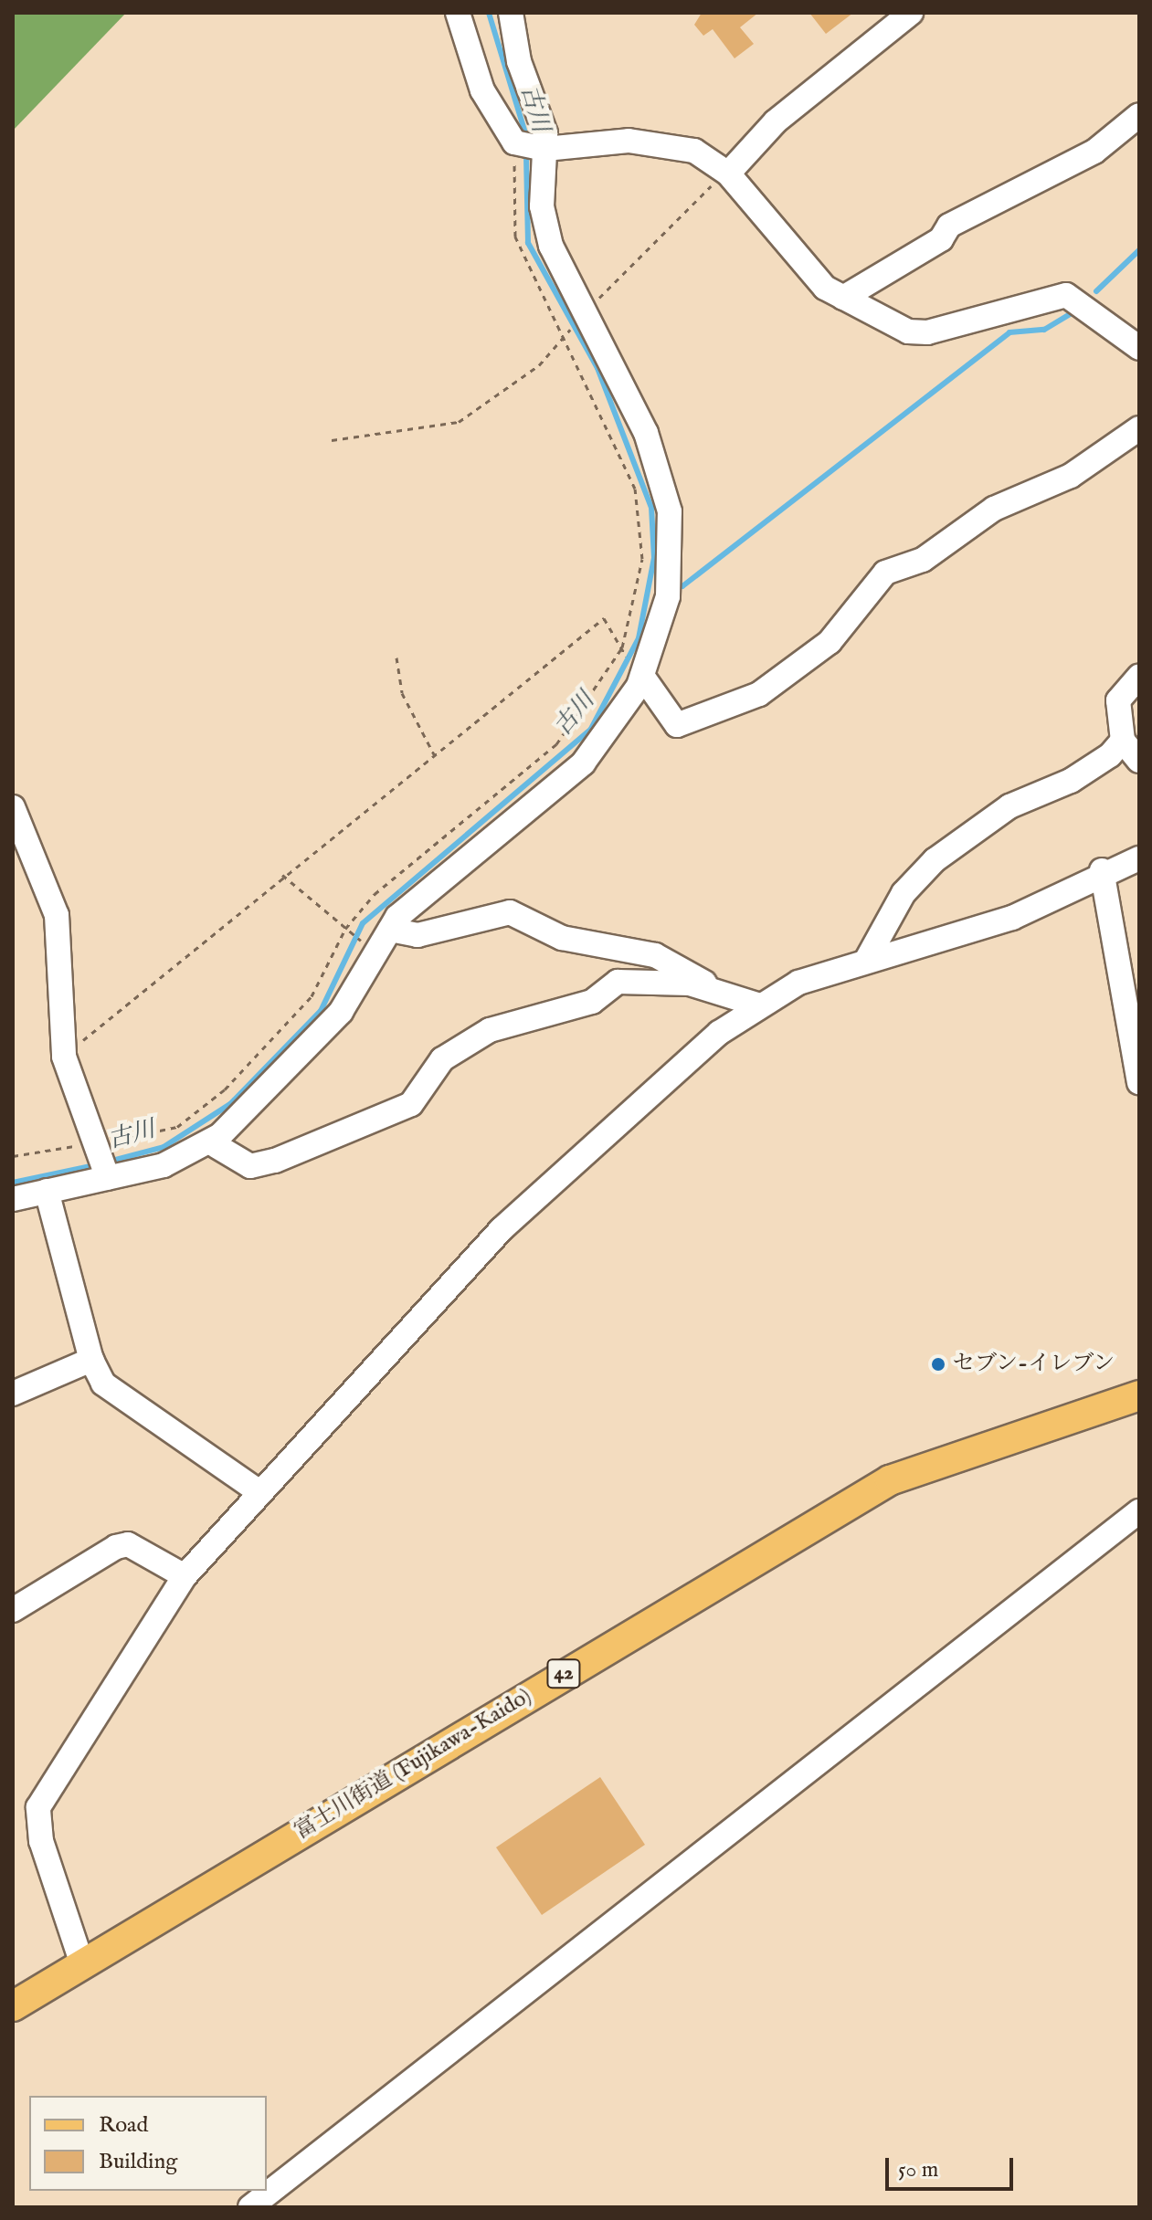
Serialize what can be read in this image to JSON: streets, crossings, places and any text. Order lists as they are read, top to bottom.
{
  "streets": {
    "main road": ["42", "富士川街道 (Fujikawa-Kaido)"]
  },
  "water": ["古川"],
  "places": ["セブン-イレブン"],
  "legend": ["Road", "Building"],
  "scale_bar": "50 m"
}
